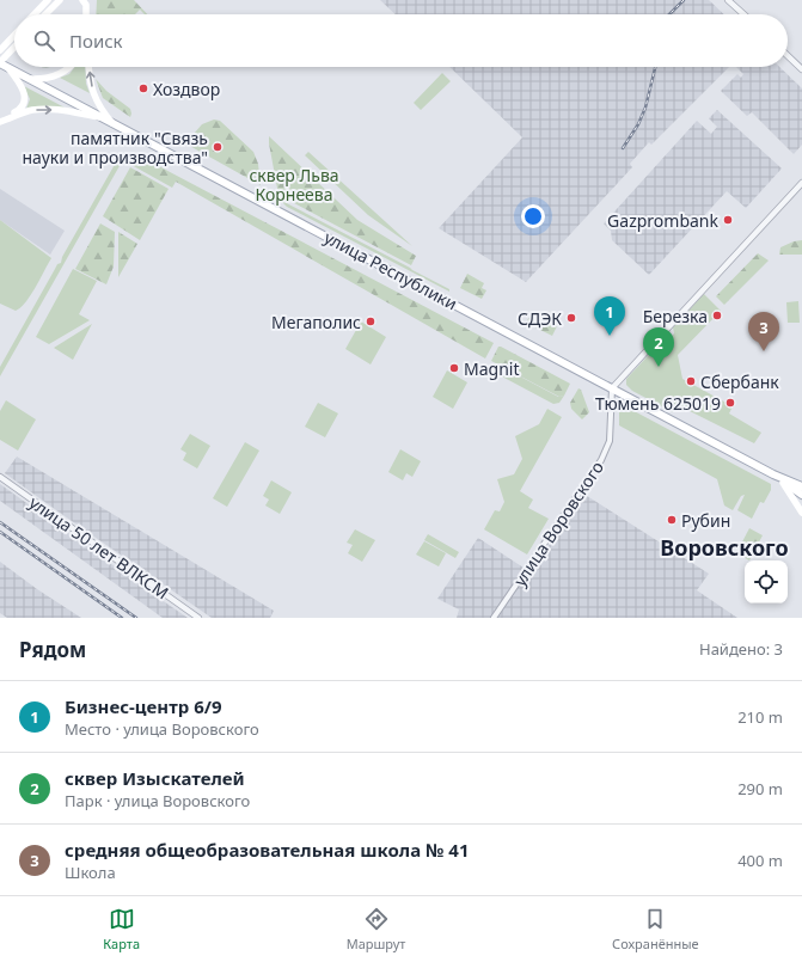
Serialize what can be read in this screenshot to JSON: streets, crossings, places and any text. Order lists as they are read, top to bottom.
{
  "streets": {
    "main road": ["улица Республики"],
    "street": ["улица Воровского", "улица 50 лет ВЛКСМ"]
  },
  "crossings": [
    ["улица Республики", "улица Воровского"]
  ],
  "districts": ["Воровского"],
  "parks": ["сквер Льва Корнеева"],
  "places": [
    "Хоздвор",
    "памятник \"Связь науки и производства\"",
    "Gazprombank",
    "Березка",
    "СДЭК",
    "Мегаполис",
    "Magnit",
    "Сбербанк",
    "Тюмень 625019",
    "Рубин"
  ],
  "page": {
    "search": "Поиск",
    "pins": ["1", "3", "2"],
    "heading": ["Рядом", "Найдено: 3"],
    "list": [
      {
        "mark": "1",
        "name": "Бизнес-центр 6/9",
        "note": "Место · улица Воровского",
        "value": "210 m"
      },
      {
        "mark": "2",
        "name": "сквер Изыскателей",
        "note": "Парк · улица Воровского",
        "value": "290 m"
      },
      {
        "mark": "3",
        "name": "средняя общеобразовательная школа № 41",
        "note": "Школа",
        "value": "400 m"
      }
    ],
    "nav": ["Карта", "Маршрут", "Сохранённые"]
  }
}
